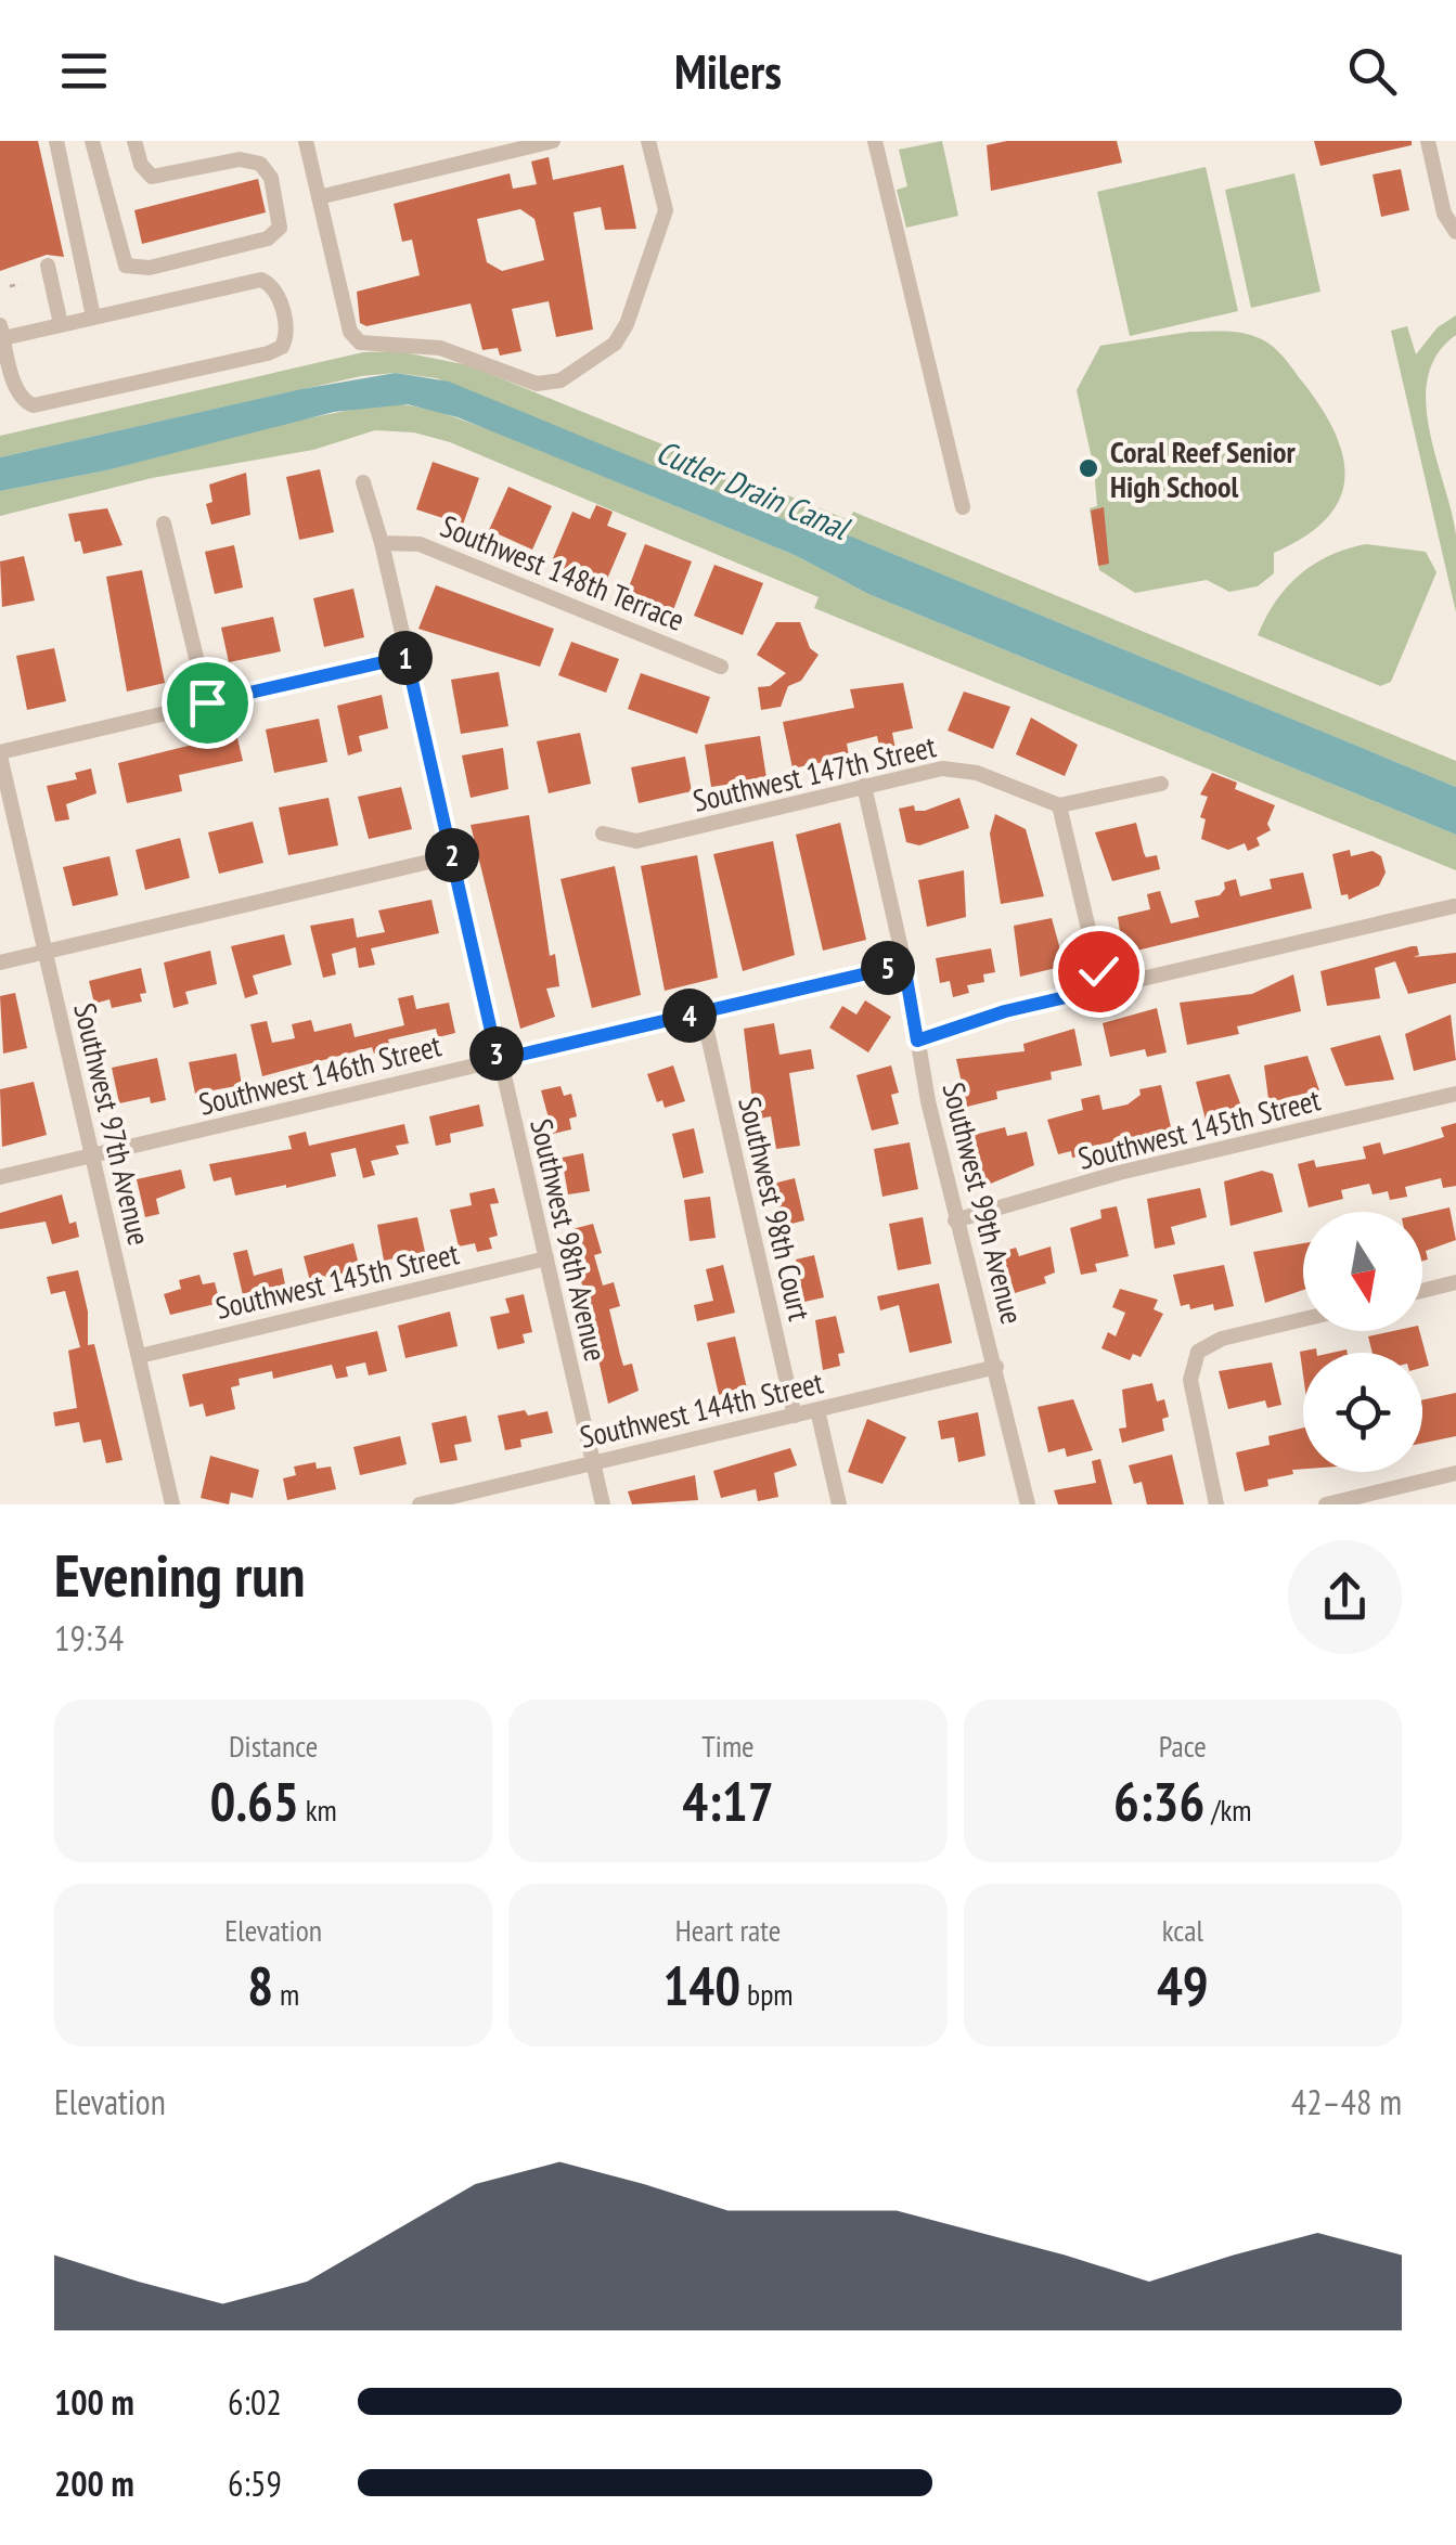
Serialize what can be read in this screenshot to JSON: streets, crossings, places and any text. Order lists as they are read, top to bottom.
{
  "streets": {
    "street": [
      "Southwest 148th Terrace",
      "Southwest 147th Street",
      "Southwest 146th Street",
      "Southwest 97th Avenue",
      "Southwest 145th Street",
      "Southwest 99th Avenue",
      "Southwest 98th Court",
      "Southwest 98th Avenue",
      "Southwest 144th Street"
    ]
  },
  "crossings": [
    ["Southwest 148th Terrace", "Southwest 98th Avenue"],
    ["Southwest 147th Street", "Southwest 99th Avenue"],
    ["Southwest 146th Street", "Southwest 97th Avenue"],
    ["Southwest 146th Street", "Southwest 99th Avenue"],
    ["Southwest 146th Street", "Southwest 98th Court"],
    ["Southwest 146th Street", "Southwest 98th Avenue"],
    ["Southwest 97th Avenue", "Southwest 145th Street"],
    ["Southwest 145th Street", "Southwest 99th Avenue"],
    ["Southwest 145th Street", "Southwest 98th Avenue"],
    ["Southwest 99th Avenue", "Southwest 144th Street"],
    ["Southwest 98th Court", "Southwest 144th Street"],
    ["Southwest 98th Avenue", "Southwest 144th Street"]
  ],
  "water": ["Cutler Drain Canal"],
  "places": ["Coral Reef Senior High School"],
  "north": "bottom",
  "page": {
    "header": "Milers",
    "pins": [
      "1",
      "2",
      "5",
      "4",
      "3"
    ],
    "heading": ["Evening run", "19:34"],
    "stats": [
      ["Distance", "0.65 km"],
      ["Time", "4:17"],
      ["Pace", "6:36 /km"],
      ["Elevation", "8 m"],
      ["Heart rate", "140 bpm"],
      ["kcal", "49"]
    ],
    "chart": ["Elevation", "42–48 m"],
    "list": [
      {
        "name": "100 m",
        "note": "6:02"
      },
      {
        "name": "200 m",
        "note": "6:59"
      }
    ]
  }
}
